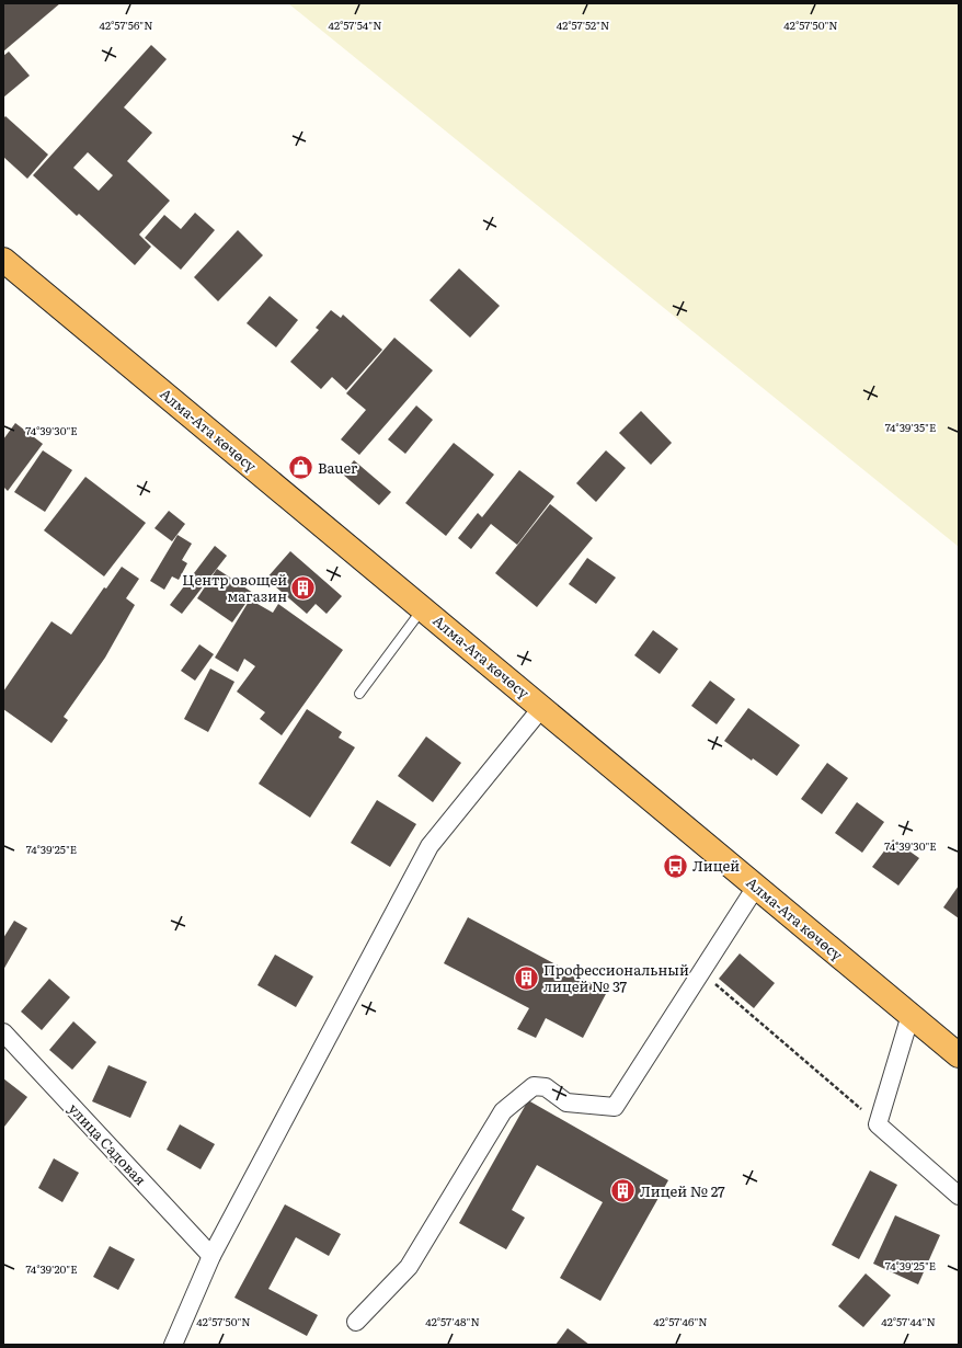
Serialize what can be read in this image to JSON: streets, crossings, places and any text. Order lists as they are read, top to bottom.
{
  "streets": {
    "highway": ["Алма-Ата көчөсү"],
    "street": ["улица Садовая"]
  },
  "places": {
    "shop": ["Bauer"],
    "building": ["Центр овощей магазин", "Профессиональный лицей № 37", "Лицей № 27"],
    "bus stop": ["Лицей"]
  },
  "coordinates": [
    "42°57'56\"N",
    "42°57'52\"N",
    "42°57'54\"N",
    "42°57'50\"N",
    "74°39'35\"E",
    "74°39'30\"E",
    "74°39'25\"E",
    "74°39'20\"E",
    "42°57'48\"N",
    "42°57'46\"N",
    "42°57'44\"N"
  ]
}
